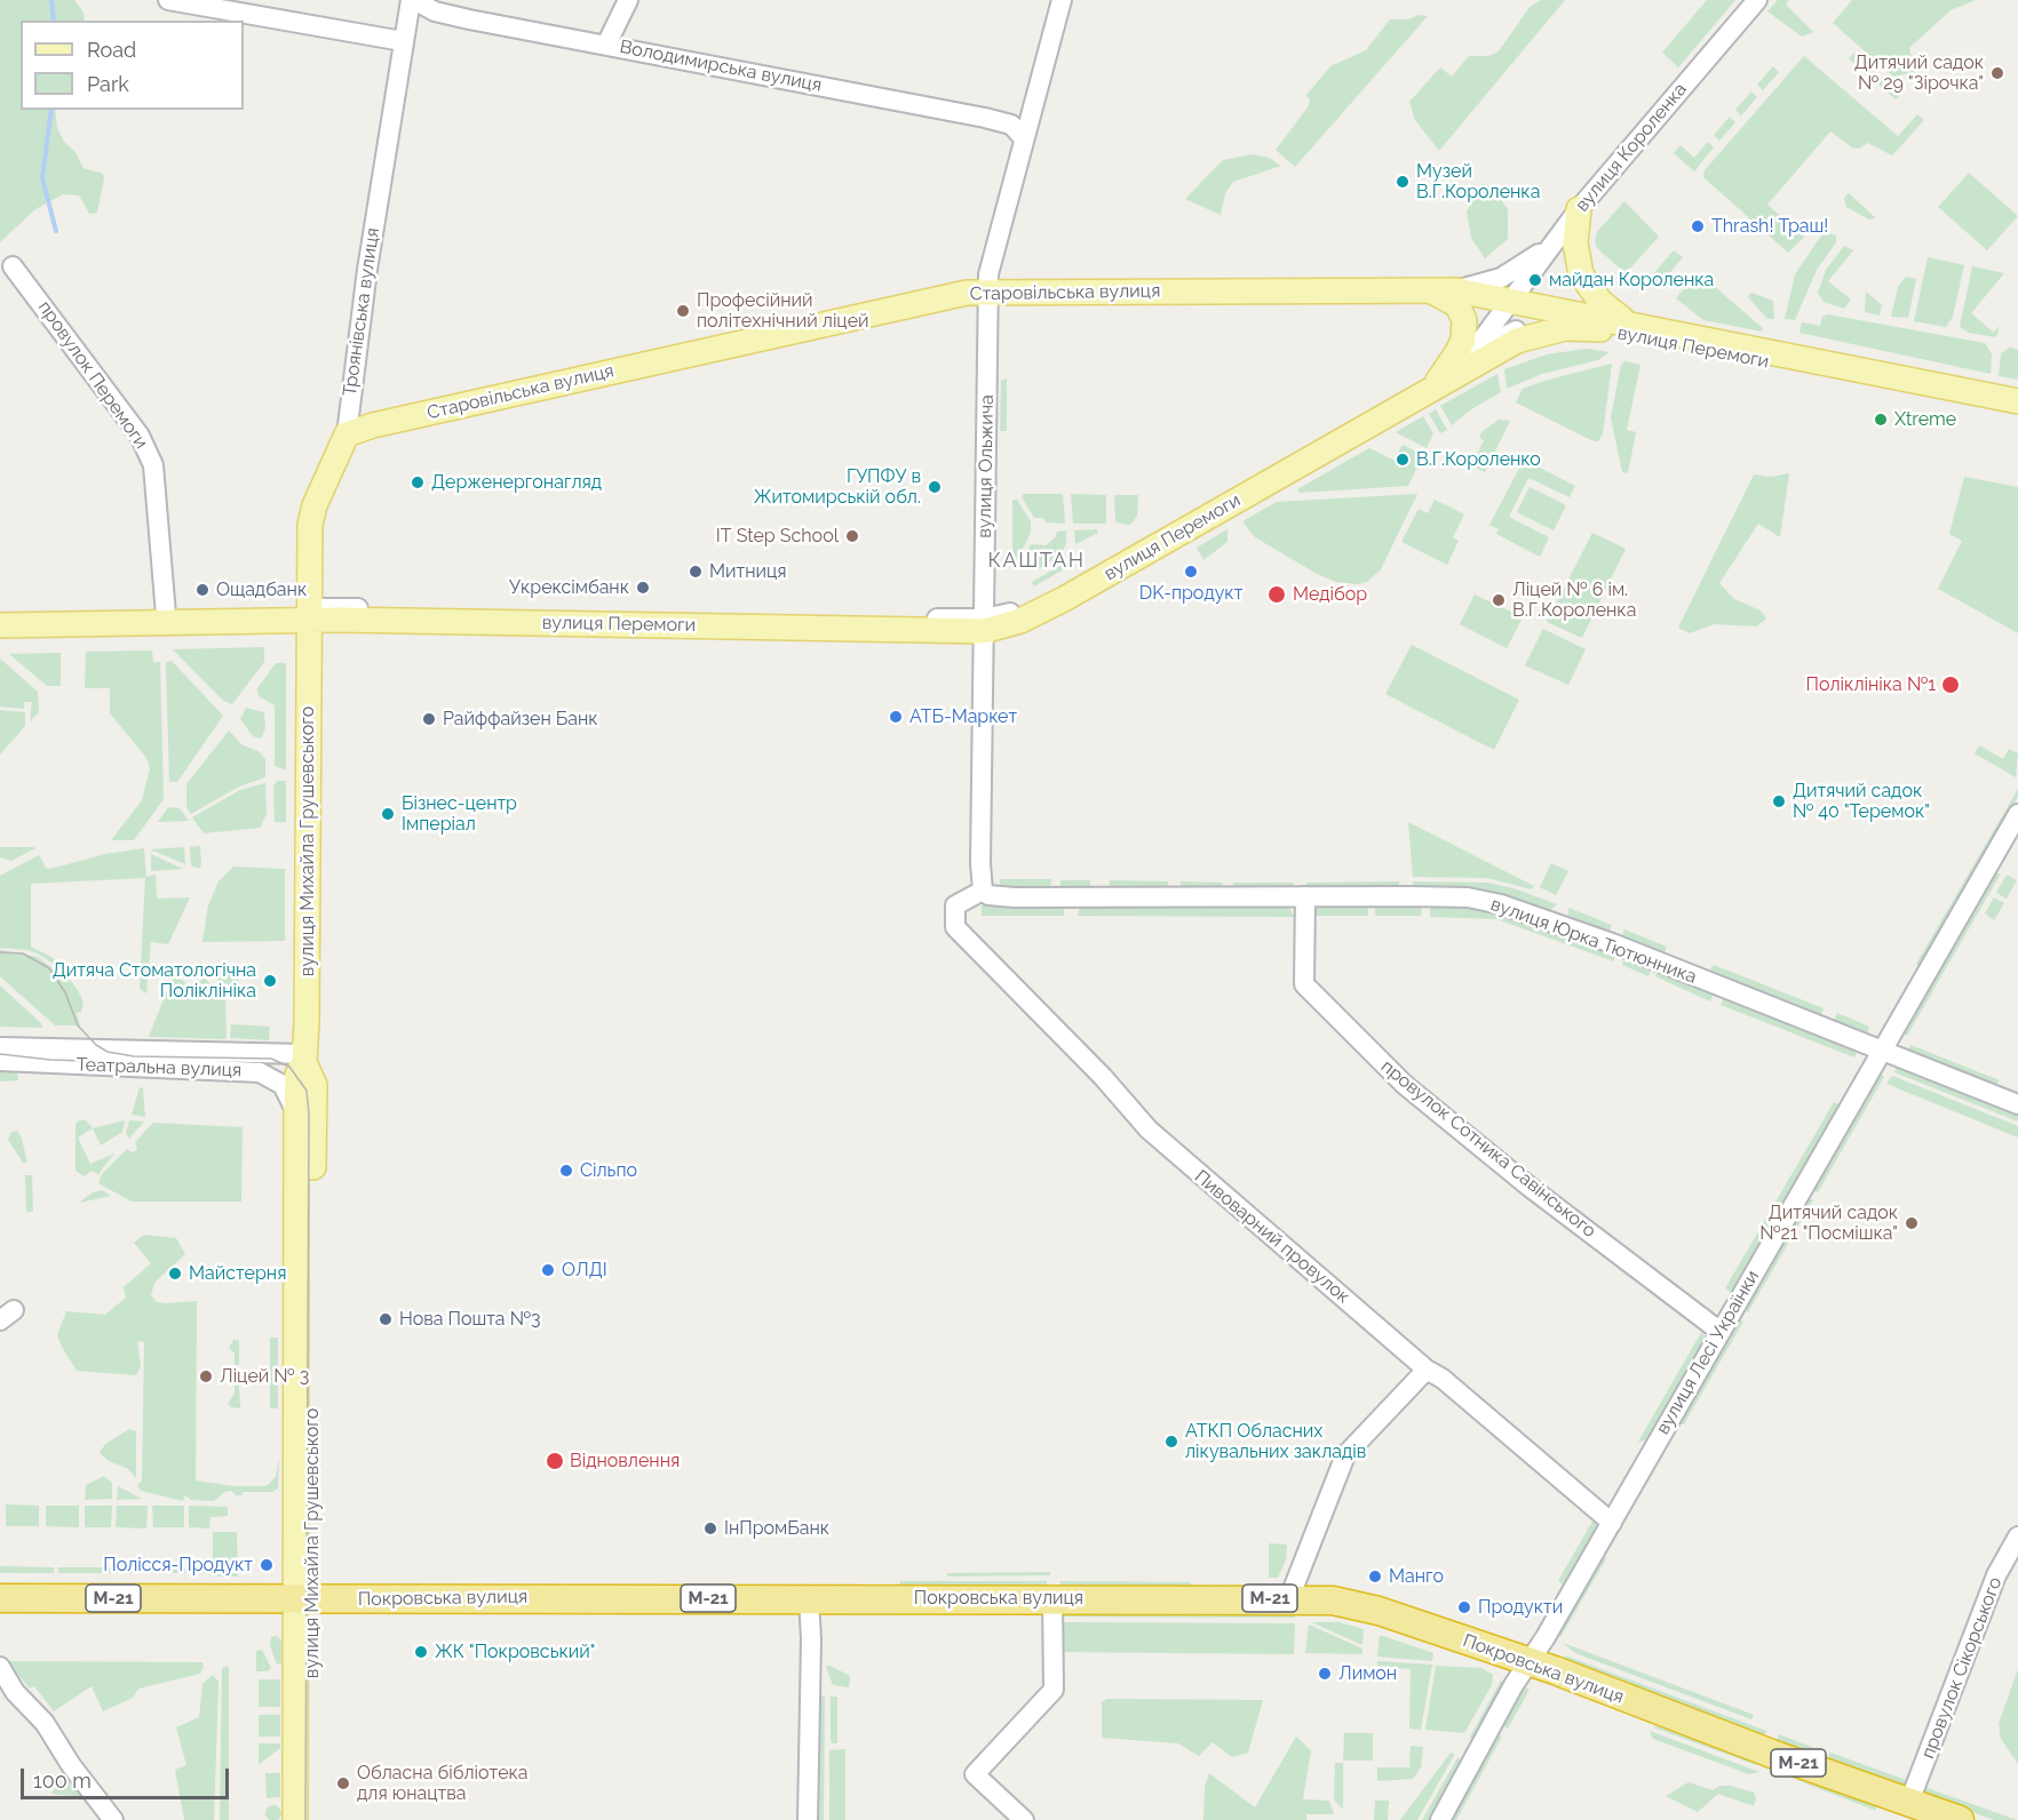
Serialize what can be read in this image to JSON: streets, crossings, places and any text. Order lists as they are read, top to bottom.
{
  "streets": {
    "highway": ["М-21", "Покровська вулиця"],
    "main road": [
      "Старовільська вулиця",
      "Троянівська вулиця",
      "вулиця Перемоги",
      "вулиця Михайла Грушевського"
    ],
    "street": [
      "Володимирська вулиця",
      "вулиця Короленка",
      "провулок Перемоги",
      "вулиця Ольжича",
      "вулиця Юрка Тютюнника",
      "Театральна вулиця",
      "провулок Сотника Савінського",
      "Пивоварний провулок",
      "вулиця Лесі Українки",
      "провулок Сікорського"
    ]
  },
  "crossings": [
    ["Володимирська вулиця", "Троянівська вулиця"],
    ["Володимирська вулиця", "вулиця Ольжича"],
    ["вулиця Короленка", "Старовільська вулиця"],
    ["Старовільська вулиця", "Троянівська вулиця"],
    ["Старовільська вулиця", "вулиця Ольжича"],
    ["Троянівська вулиця", "вулиця Перемоги"],
    ["Троянівська вулиця", "вулиця Михайла Грушевського"],
    ["вулиця Перемоги", "провулок Перемоги"],
    ["вулиця Перемоги", "вулиця Ольжича"],
    ["вулиця Перемоги", "вулиця Михайла Грушевського"],
    ["вулиця Ольжича", "вулиця Юрка Тютюнника"],
    ["вулиця Ольжича", "Пивоварний провулок"],
    ["вулиця Михайла Грушевського", "Театральна вулиця"],
    ["вулиця Михайла Грушевського", "Покровська вулиця"],
    ["вулиця Юрка Тютюнника", "провулок Сотника Савінського"],
    ["вулиця Юрка Тютюнника", "Пивоварний провулок"],
    ["вулиця Юрка Тютюнника", "вулиця Лесі Українки"],
    ["провулок Сотника Савінського", "вулиця Лесі Українки"],
    ["Пивоварний провулок", "вулиця Лесі Українки"],
    ["вулиця Лесі Українки", "Покровська вулиця"],
    ["Покровська вулиця", "провулок Сікорського"]
  ],
  "districts": ["КАШТАН"],
  "places": [
    "Дитячий садок № 29 \"Зірочка\"",
    "Музей В.Г.Короленка",
    "Thrash! Траш!",
    "майдан Короленка",
    "Професійний політехнічний ліцей",
    "Xtreme",
    "В.Г.Короленко",
    "Держенергонагляд",
    "ГУПФУ в Житомирській обл.",
    "IT Step School",
    "Митниця",
    "DK-продукт",
    "Укрексімбанк",
    "Ощадбанк",
    "Медібор",
    "Ліцей № 6 ім. В.Г.Короленка",
    "Поліклініка №1",
    "АТБ-Маркет",
    "Райффайзен Банк",
    "Дитячий садок № 40 \"Теремок\"",
    "Бізнес-центр Імперіал",
    "Дитяча Стоматологічна Поліклініка",
    "Сільпо",
    "Дитячий садок №21 \"Посмішка\"",
    "ОЛДІ",
    "Майстерня",
    "Нова Пошта №3",
    "Ліцей № 3",
    "АТКП Обласних лікувальних закладів",
    "Відновлення",
    "ІнПромБанк",
    "Полісся-Продукт",
    "Манго",
    "Продукти",
    "ЖК \"Покровський\"",
    "Лимон",
    "Обласна бібліотека для юнацтва"
  ],
  "legend": ["Road", "Park"],
  "scale_bar": "100 m"
}
